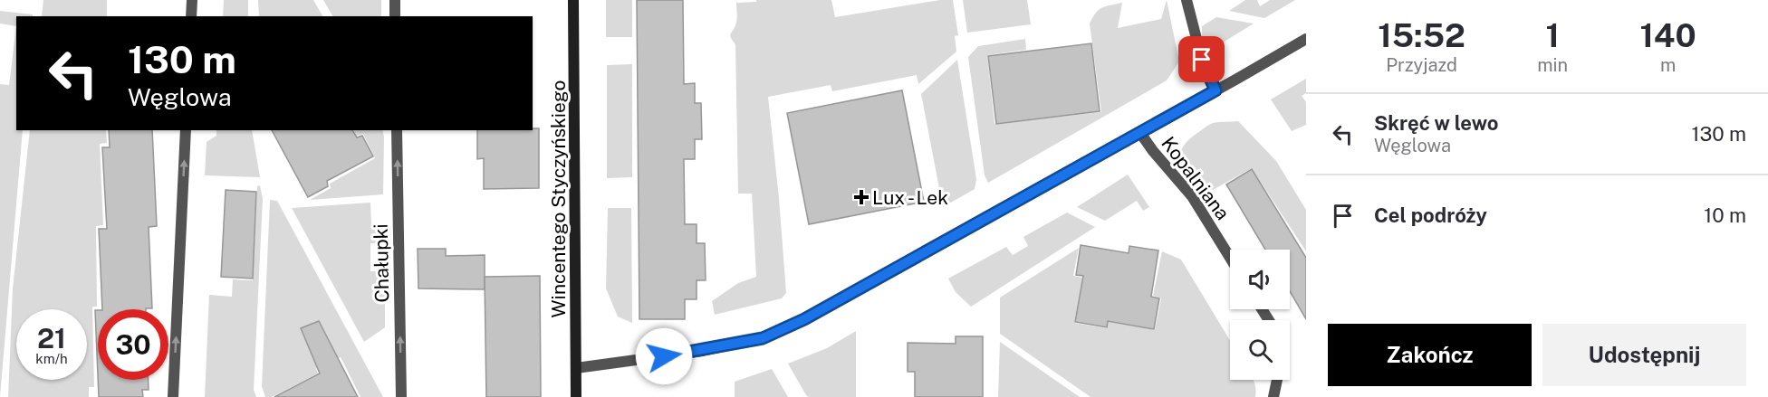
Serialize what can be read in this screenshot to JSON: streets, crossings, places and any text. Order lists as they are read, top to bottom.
{
  "streets": {
    "street": ["Kopalniana", "Wincentego Styczyńskiego", "Chałupki"]
  },
  "one_way": ["Chałupki"],
  "places": {
    "health": ["Lux - Lek"]
  },
  "page": {
    "eta": [
      "15:52",
      "Przyjazd",
      "1",
      "min",
      "140",
      "m"
    ],
    "turn": ["130 m", "Węglowa"],
    "list": [
      {
        "name": "Skręć w lewo",
        "note": "Węglowa",
        "value": "130 m"
      },
      {
        "name": "Cel podróży",
        "value": "10 m"
      }
    ],
    "speed": "21 km/h",
    "limit": "30",
    "buttons": ["Zakończ", "Udostępnij"]
  }
}
